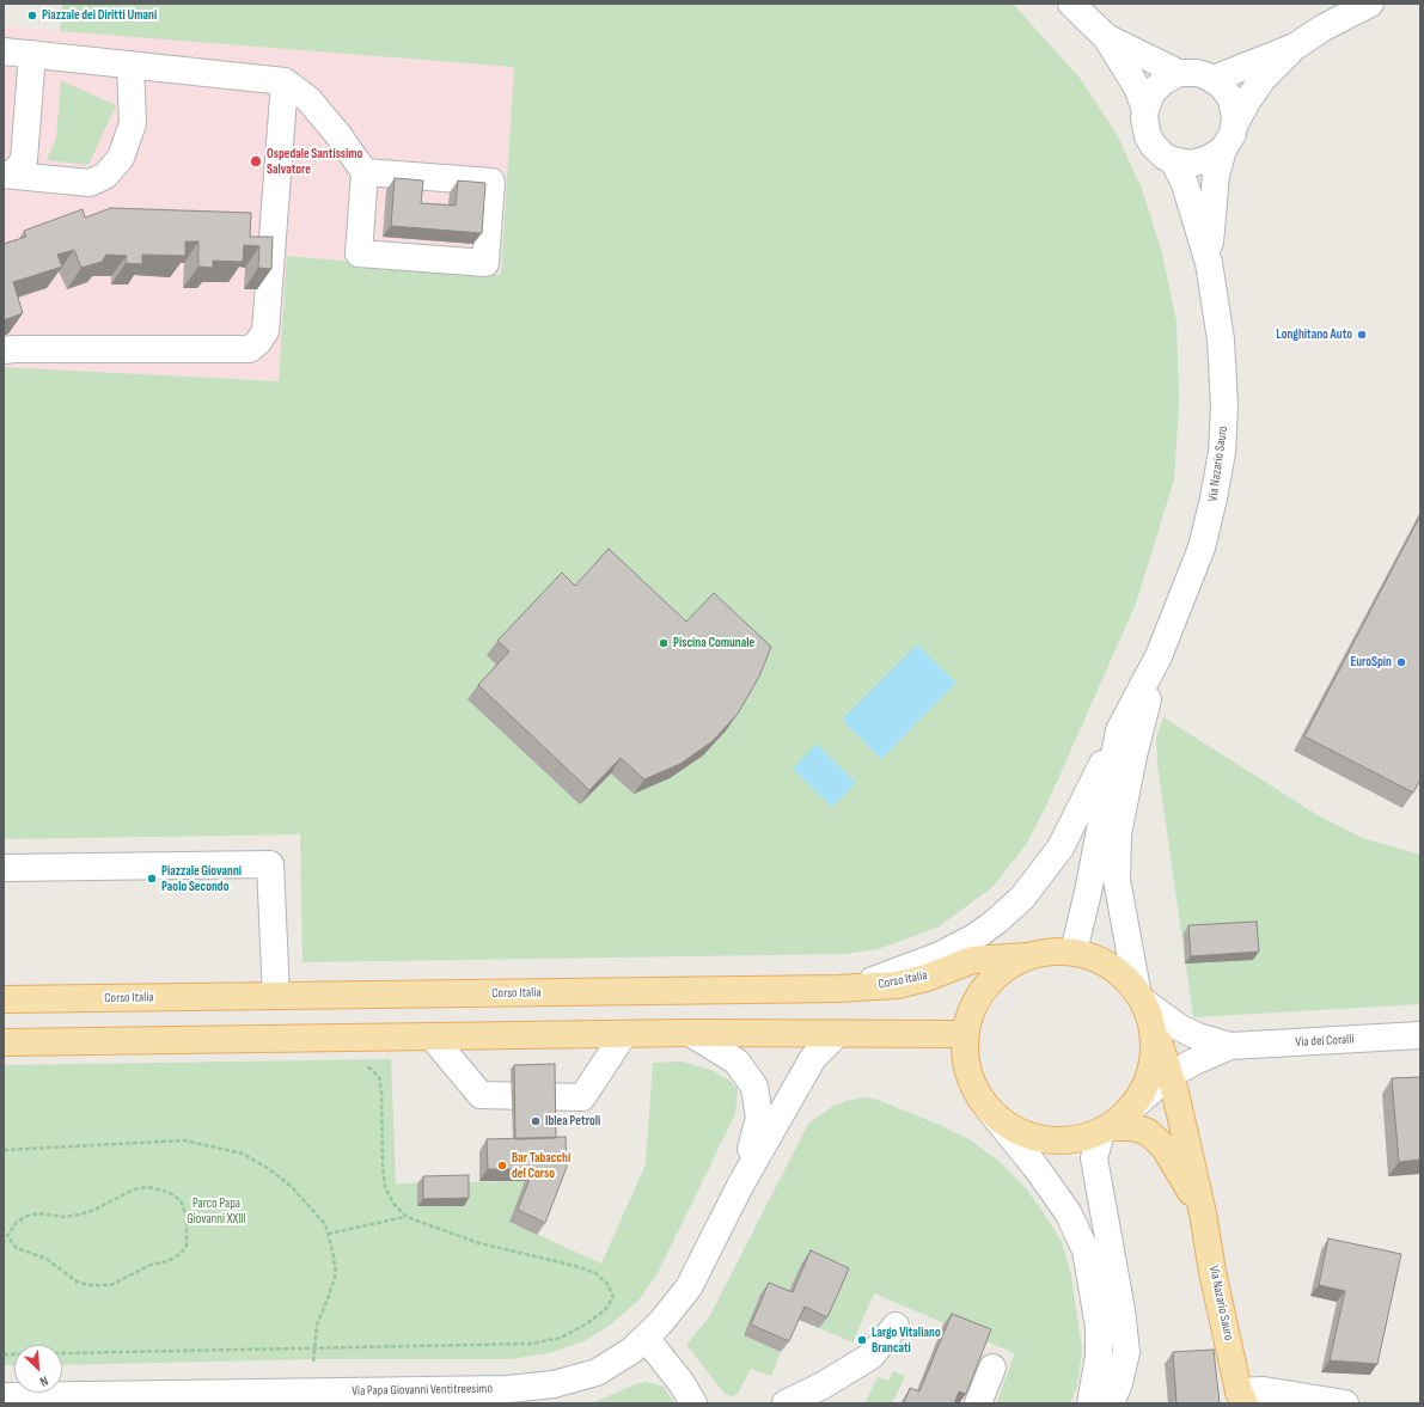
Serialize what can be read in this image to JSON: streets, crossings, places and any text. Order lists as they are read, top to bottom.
{
  "streets": {
    "main road": ["Via Nazario Sauro", "Corso Italia"],
    "street": ["Via dei Coralli", "Via Papa Giovanni Ventitreesimo"]
  },
  "parks": ["Parco Papa Giovanni XXIII"],
  "places": [
    "Piazzale dei Diritti Umani",
    "Ospedale Santissimo Salvatore",
    "Longhitano Auto",
    "Piscina Comunale",
    "EuroSpin",
    "Piazzale Giovanni Paolo Secondo",
    "Iblea Petroli",
    "Bar Tabacchi del Corso",
    "Largo Vitaliano Brancati"
  ],
  "north": "bottom right"
}
